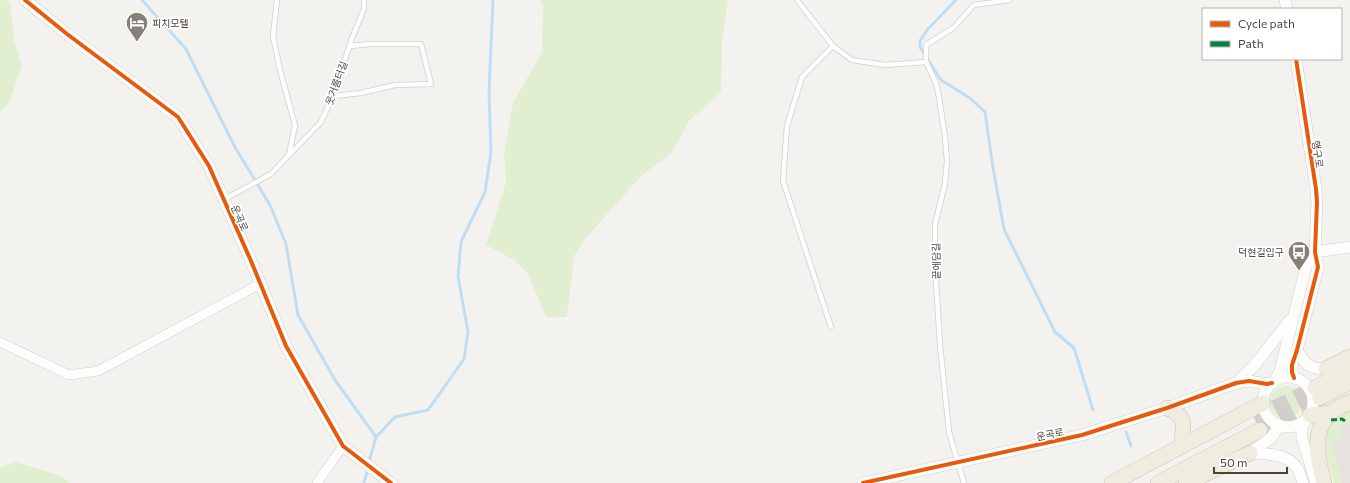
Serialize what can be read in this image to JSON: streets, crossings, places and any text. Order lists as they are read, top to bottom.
{
  "streets": {
    "street": ["행구로", "운곡로"],
    "lane": ["웃거름터길", "끝에담길"]
  },
  "crossings": [
    ["웃거름터길", "운곡로"],
    ["운곡로", "끝에담길"]
  ],
  "places": {
    "hotel": ["피치모텔"],
    "bus stop": ["덕현길입구"]
  },
  "legend": ["Cycle path", "Path"],
  "scale_bar": "50 m"
}
